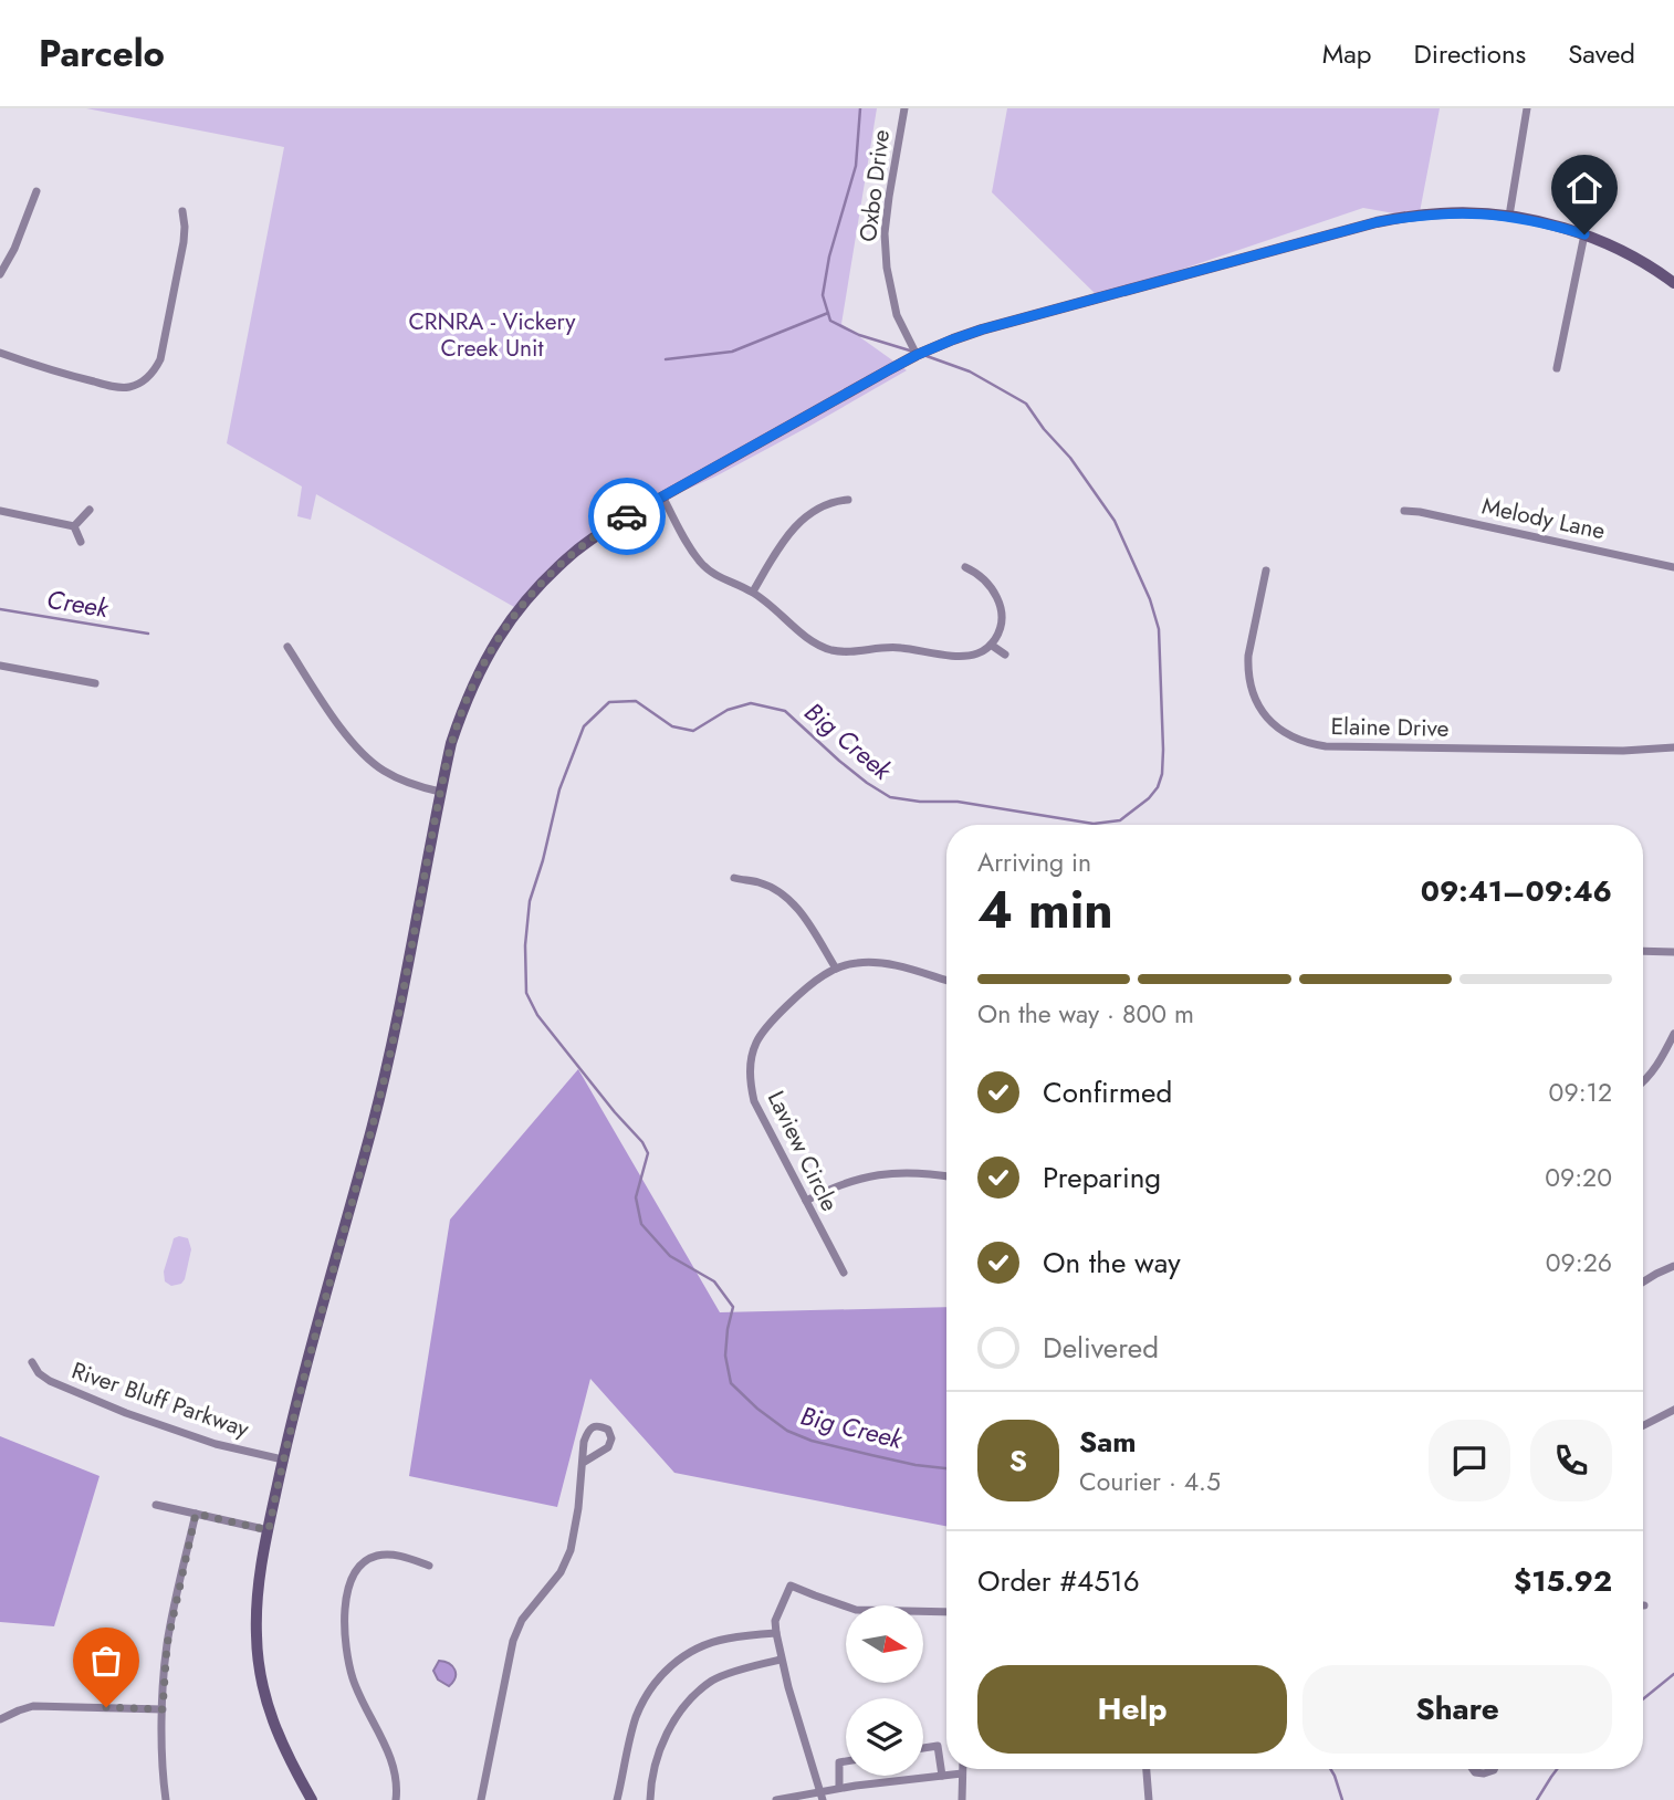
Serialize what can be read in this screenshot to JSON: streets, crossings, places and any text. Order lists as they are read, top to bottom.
{
  "streets": {
    "street": [
      "Oxbo Drive",
      "Melody Lane",
      "Elaine Drive",
      "Laview Circle",
      "River Bluff Parkway"
    ]
  },
  "water": ["Creek", "Big Creek"],
  "parks": ["CRNRA - Vickery Creek Unit"],
  "north": "right",
  "page": {
    "header": "Parcelo",
    "nav": ["Map", "Directions", "Saved"],
    "heading": ["4 min", "Arriving in", "09:41–09:46"],
    "panel": [
      "Sam",
      "Courier · 4.5",
      "Order #4516",
      "$15.92"
    ],
    "bar": "On the way · 800 m",
    "list": [
      ["Confirmed", "09:12"],
      ["Preparing", "09:20"],
      ["On the way", "09:26"],
      "Delivered"
    ],
    "round": "S",
    "buttons": ["Help", "Share"]
  }
}
